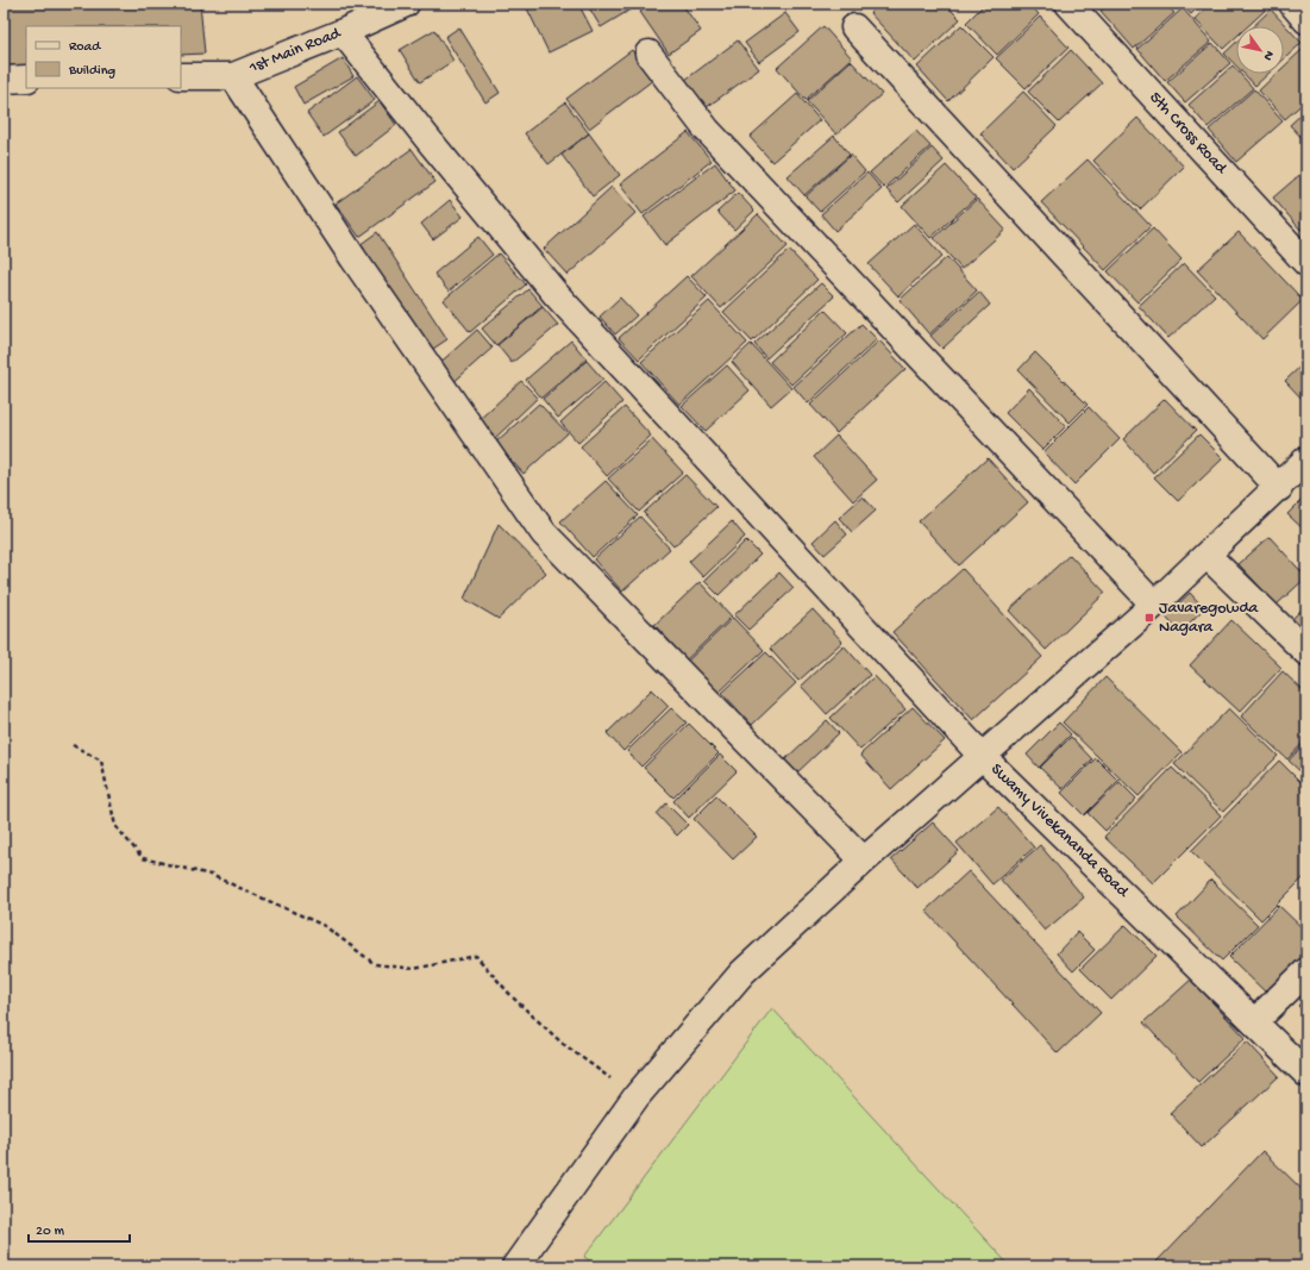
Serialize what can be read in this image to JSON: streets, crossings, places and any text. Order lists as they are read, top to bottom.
{
  "streets": {
    "street": ["1st Main Road", "5th Cross Road", "Swamy Vivekananda Road"]
  },
  "places": {
    "transit": ["Javaregowda Nagara"]
  },
  "legend": ["Road", "Building"],
  "scale_bar": "20 m",
  "north": "bottom right"
}
